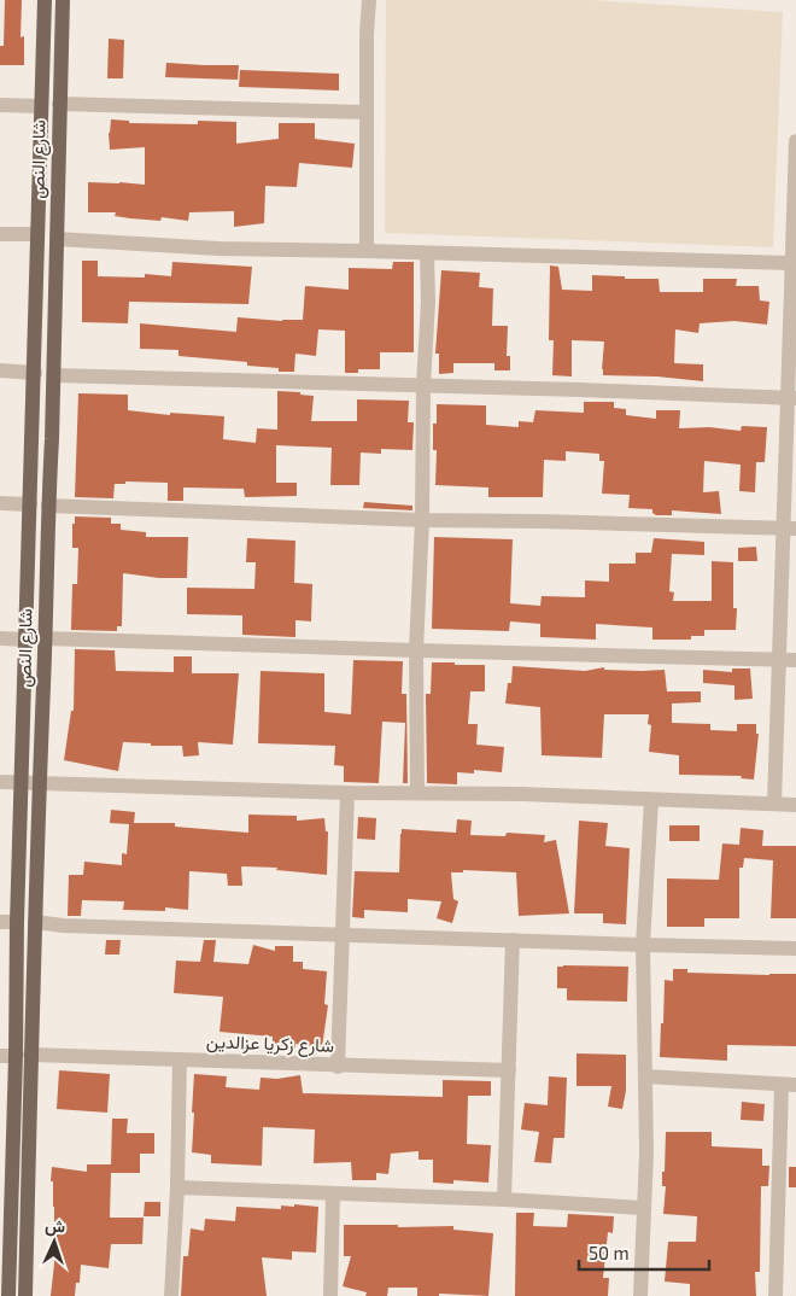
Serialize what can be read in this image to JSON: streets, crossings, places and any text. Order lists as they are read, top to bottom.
{
  "streets": {
    "main road": ["شارع النص"],
    "street": ["شارع زكريا عزالدين"]
  },
  "crossings": [
    ["شارع النص", "شارع زكريا عزالدين"]
  ],
  "scale_bar": "50 m",
  "north": "top"
}
